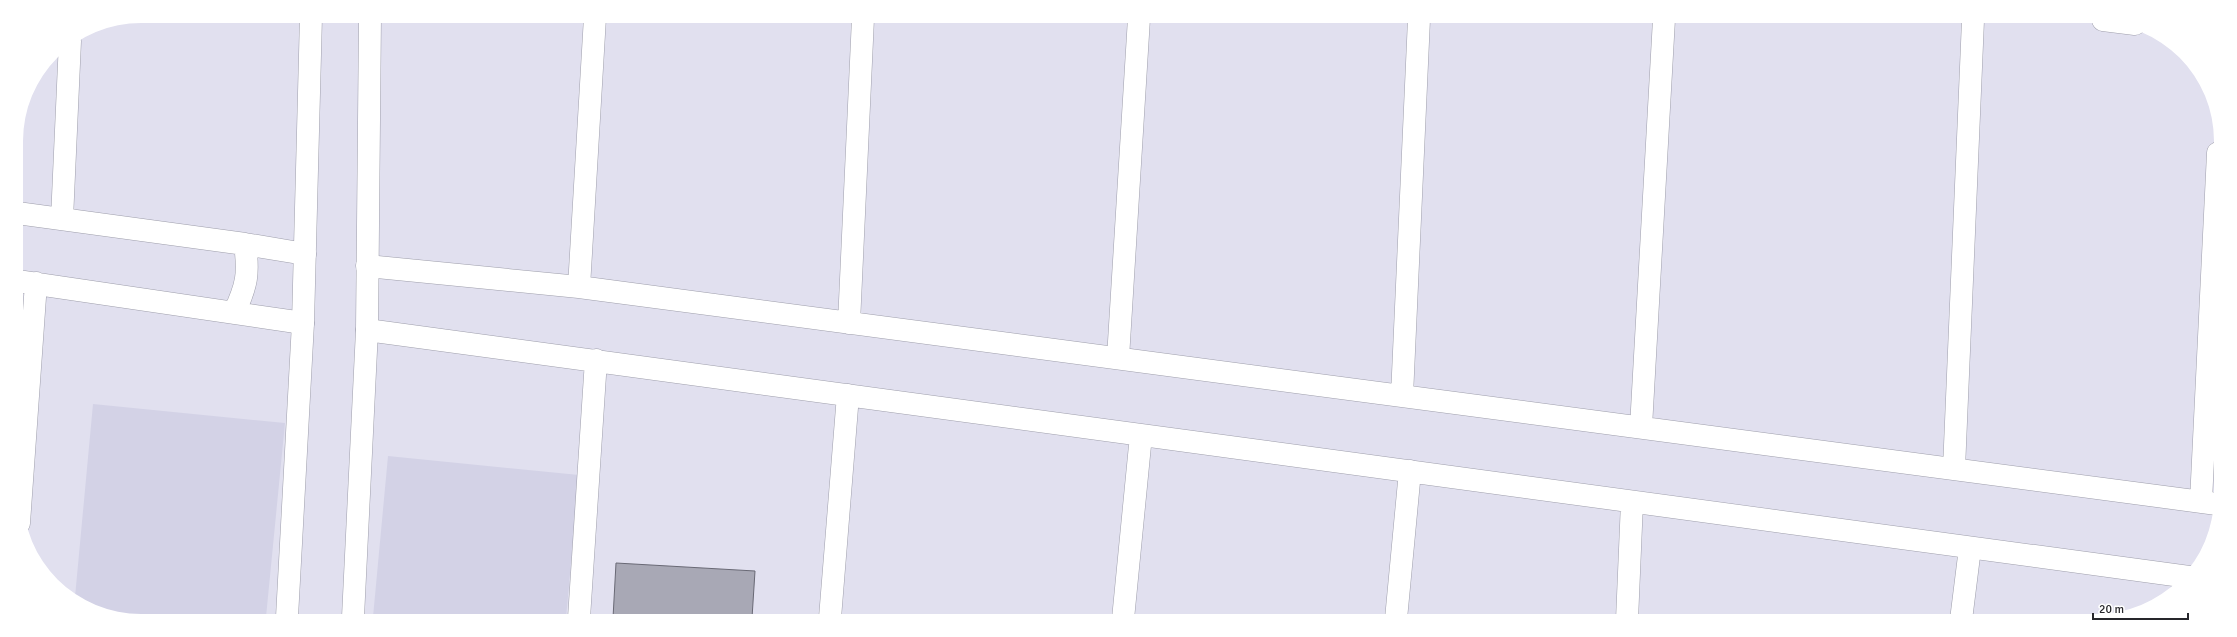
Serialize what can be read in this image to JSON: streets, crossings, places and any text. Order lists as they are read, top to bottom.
{
  "scale_bar": "20 m"
}
